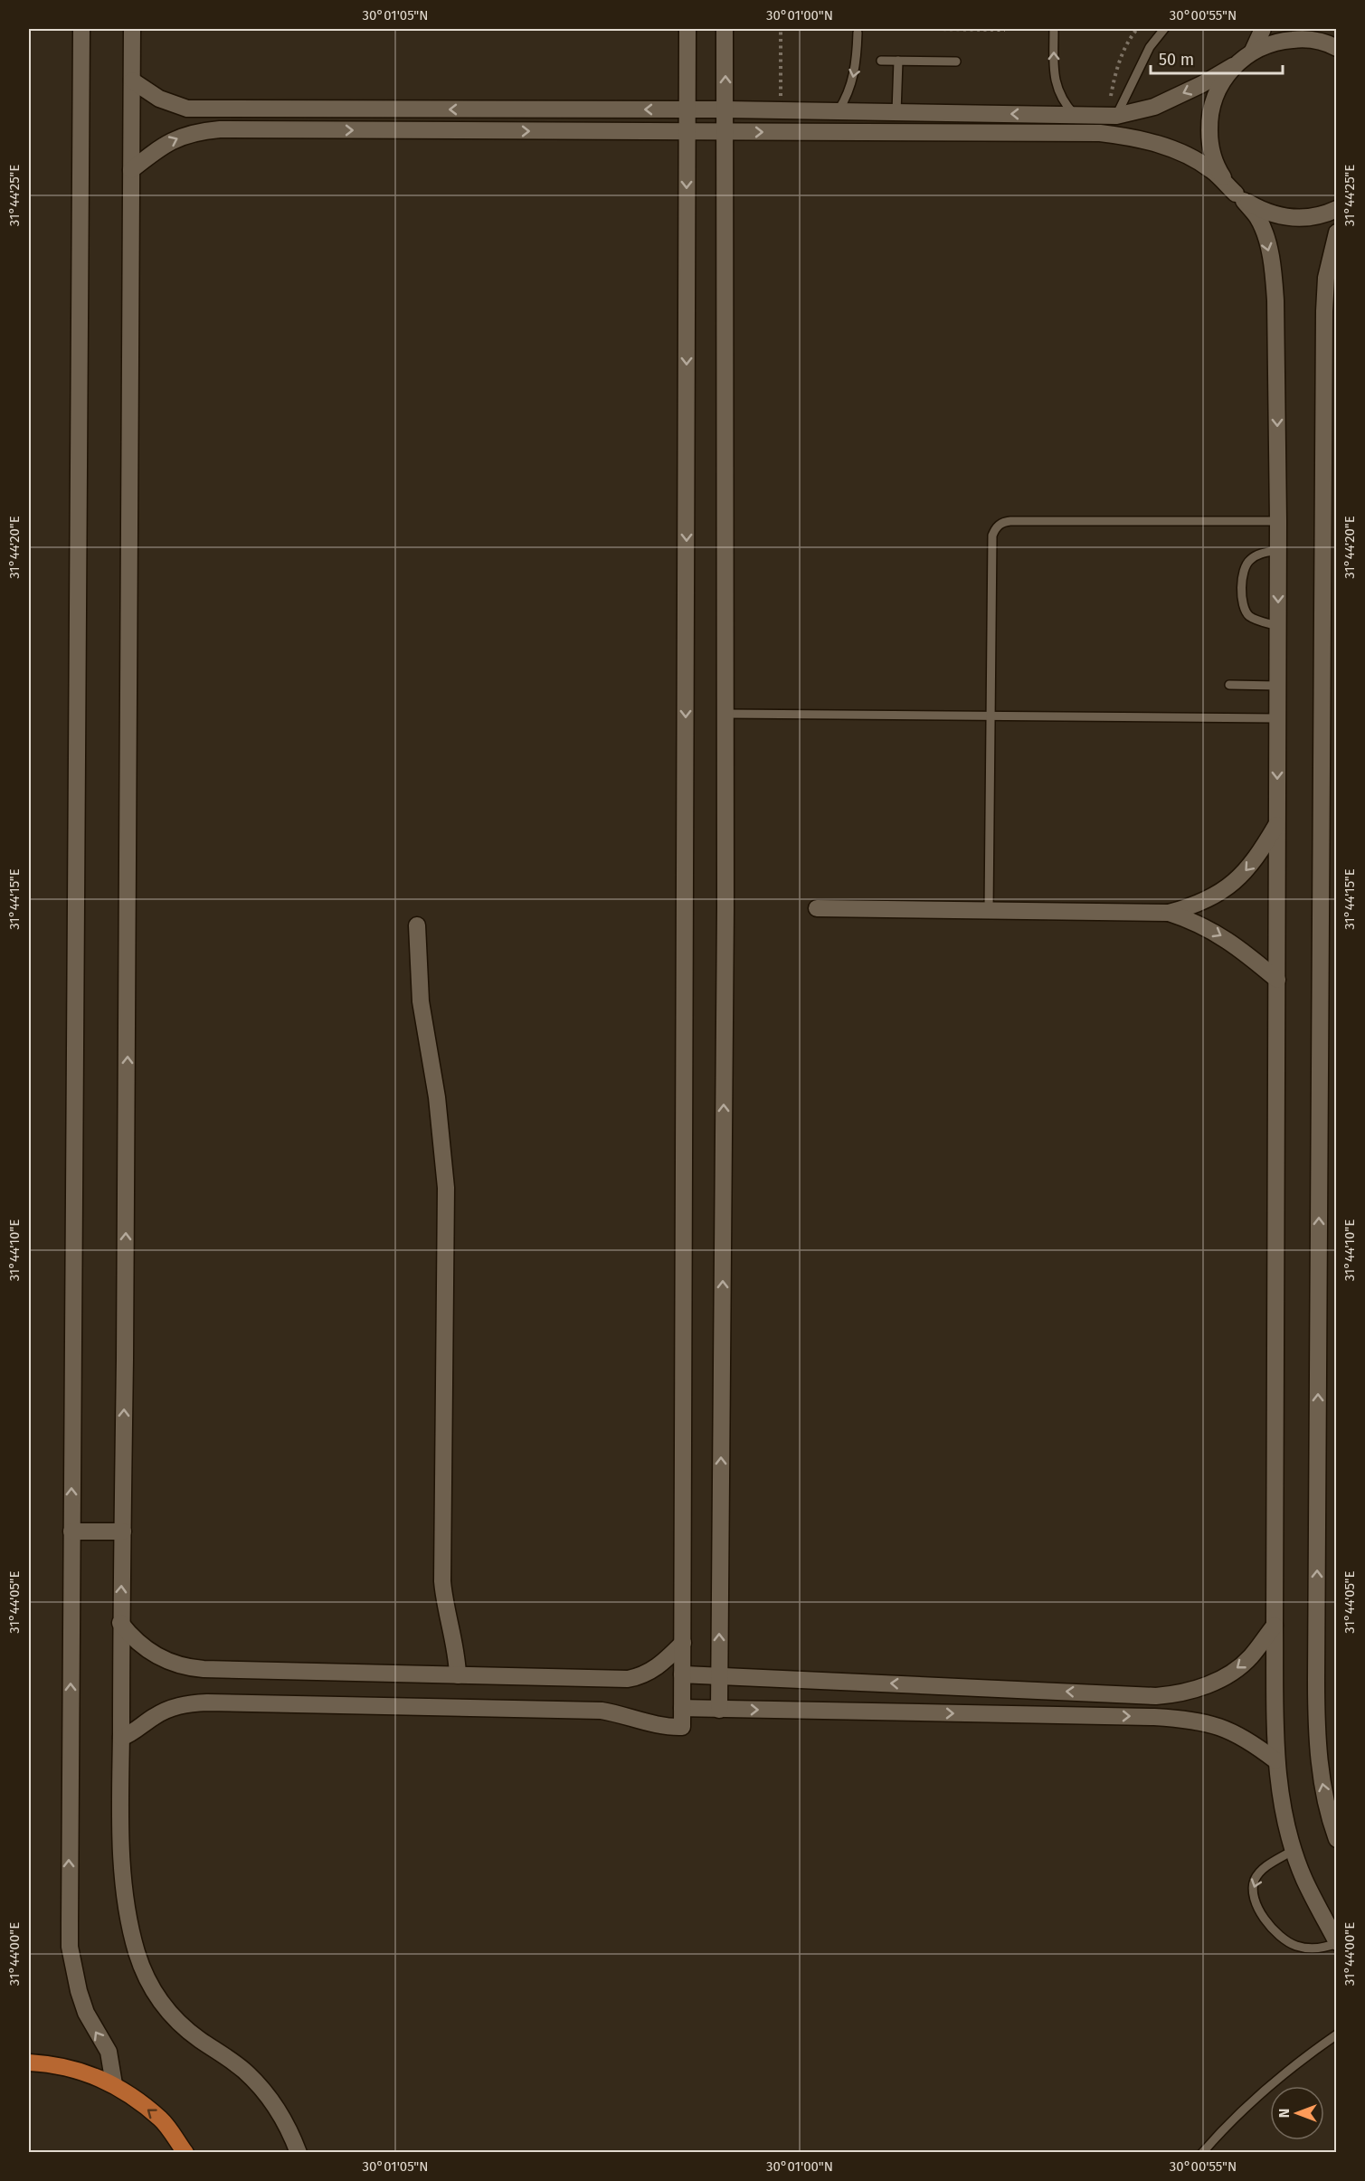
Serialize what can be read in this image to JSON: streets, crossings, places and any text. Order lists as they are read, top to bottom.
{
  "scale_bar": "50 m",
  "north": "left",
  "coordinates": [
    "30°01'05\"N",
    "30°01'00\"N",
    "30°00'55\"N",
    "31°44'25\"E",
    "31°44'20\"E",
    "31°44'15\"E",
    "31°44'10\"E",
    "31°44'05\"E",
    "31°44'00\"E"
  ]
}
